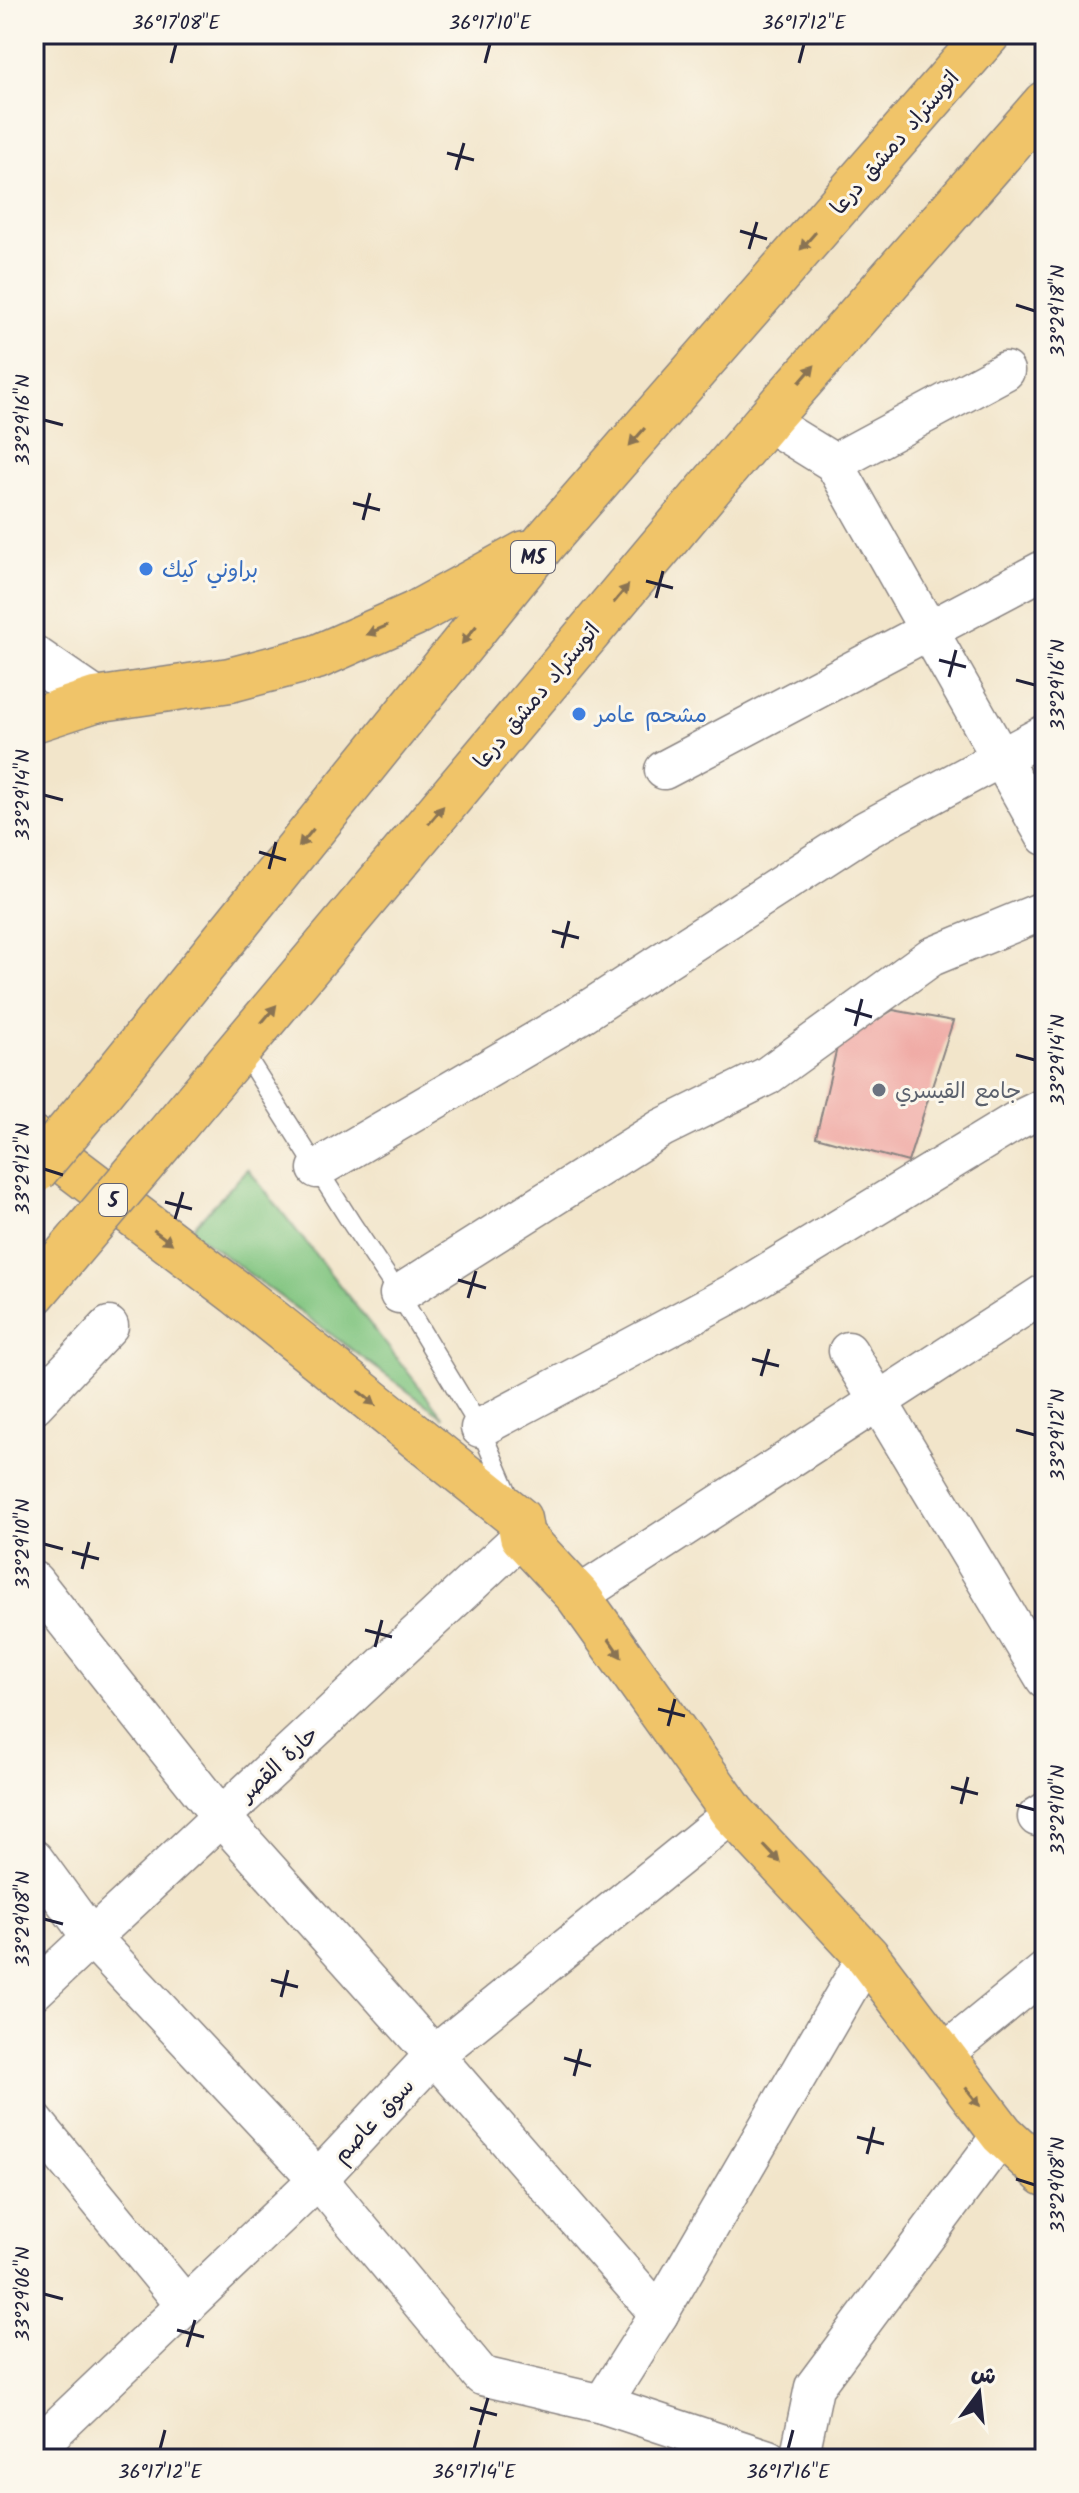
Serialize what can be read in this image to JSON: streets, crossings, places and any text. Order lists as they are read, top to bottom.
{
  "streets": {
    "main road": ["اتوستراد دمشق درعا", "M5", "5"],
    "street": ["حارة القصر", "سوق عاصم"]
  },
  "places": ["براوني كيك", "مشحم عامر", "جامع القيسري"],
  "north": "top",
  "coordinates": [
    "36°17'08\"E",
    "36°17'10\"E",
    "36°17'12\"E",
    "33°29'18\"N",
    "33°29'16\"N",
    "33°29'14\"N",
    "33°29'12\"N",
    "33°29'10\"N",
    "33°29'08\"N",
    "33°29'06\"N",
    "36°17'14\"E",
    "36°17'16\"E"
  ]
}
